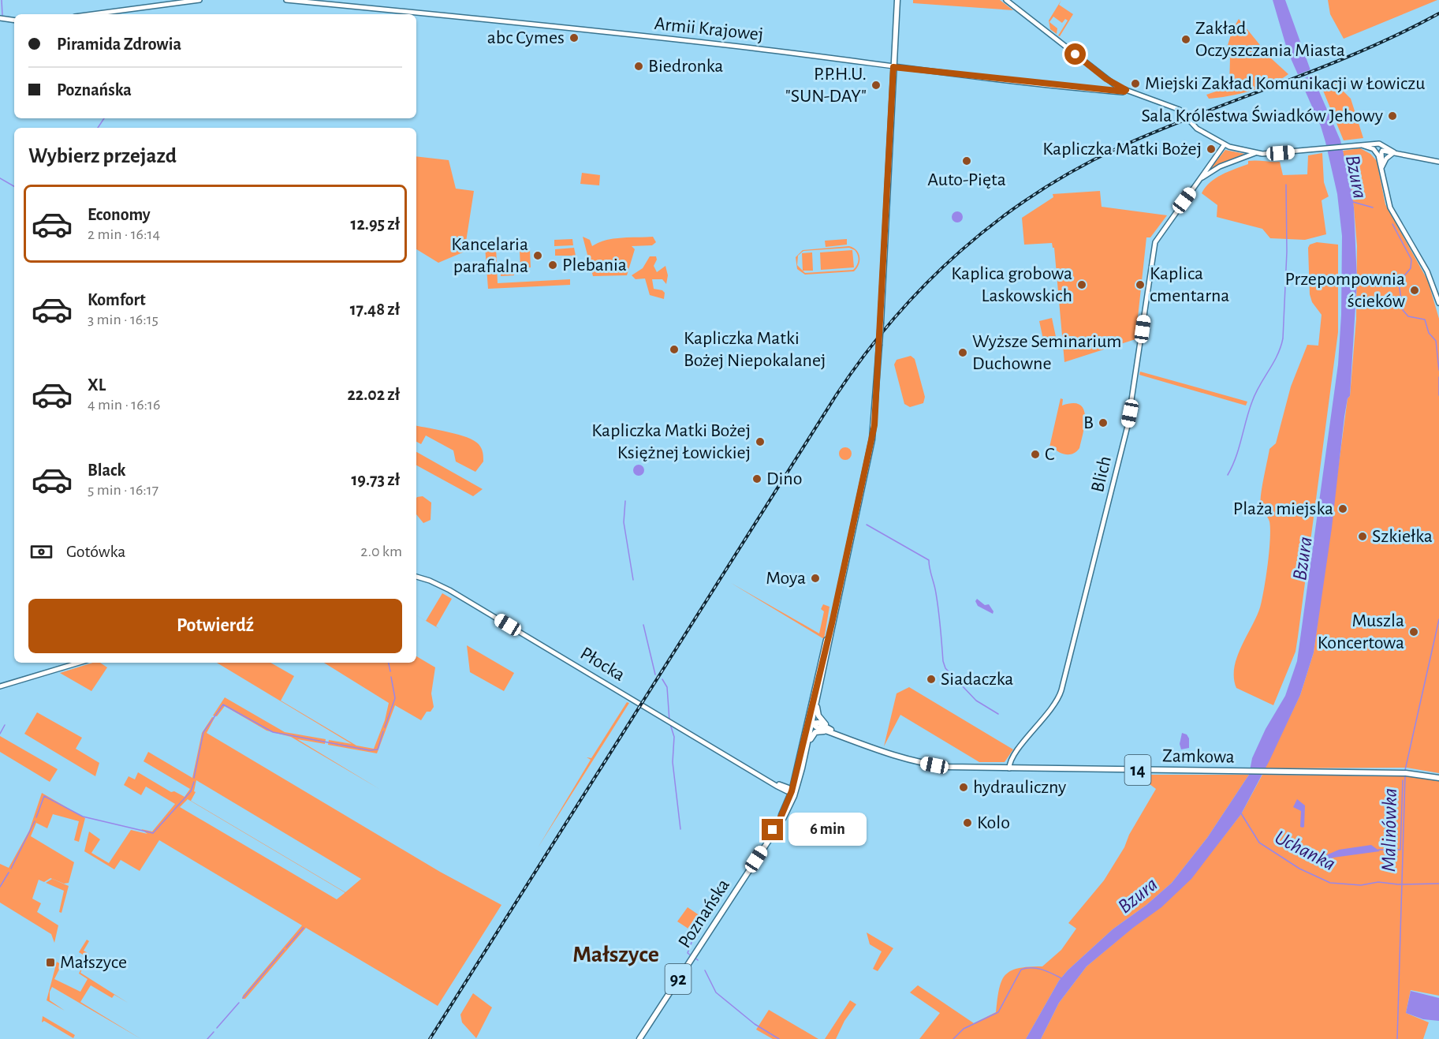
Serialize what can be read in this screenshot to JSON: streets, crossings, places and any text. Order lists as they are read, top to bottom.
{
  "streets": {
    "main road": [
      "Zamkowa",
      "14",
      "Poznańska",
      "92"
    ],
    "street": ["Armii Krajowej", "Blich", "Płocka"]
  },
  "crossings": [
    ["Armii Krajowej", "Poznańska"],
    ["Armii Krajowej", "92"],
    ["Blich", "Zamkowa"],
    ["Płocka", "Poznańska"],
    ["Zamkowa", "Poznańska"],
    ["Poznańska", "92"]
  ],
  "districts": ["Małszyce"],
  "water": ["Bzura", "Malinówka", "Uchanka"],
  "places": {
    "other": [
      "abc Cymes",
      "Zakład Oczyszczania Miasta",
      "Biedronka",
      "Miejski Zakład Komunikacji w Łowiczu",
      "P.P.H.U. \"SUN-DAY\"",
      "Sala Królestwa Świadków Jehowy",
      "Kapliczka Matki Bożej",
      "Auto-Pięta",
      "Kancelaria parafialna",
      "Plebania",
      "Kaplica grobowa Laskowskich",
      "Kaplica cmentarna",
      "Przepompownia ścieków",
      "Kapliczka Matki Bożej Niepokalanej",
      "Wyższe Seminarium Duchowne",
      "B",
      "Kapliczka Matki Bożej Księżnej Łowickiej",
      "C",
      "Dino",
      "Plaża miejska",
      "Szkiełka",
      "Moya",
      "Muszla Koncertowa",
      "Siadaczka",
      "hydrauliczny",
      "Kolo"
    ],
    "transit": ["Małszyce"]
  },
  "page": {
    "banner": ["Piramida Zdrowia", "Poznańska"],
    "heading": "Wybierz przejazd",
    "list": [
      {
        "name": "Economy",
        "note": "2 min · 16:14",
        "value": "12.95 zł"
      },
      {
        "name": "Komfort",
        "note": "3 min · 16:15",
        "value": "17.48 zł"
      },
      {
        "name": "XL",
        "note": "4 min · 16:16",
        "value": "22.02 zł"
      },
      {
        "name": "Black",
        "note": "5 min · 16:17",
        "value": "19.73 zł"
      }
    ],
    "pay": ["Gotówka", "2.0 km"],
    "buttons": "Potwierdź",
    "bubble": "6 min"
  }
}
